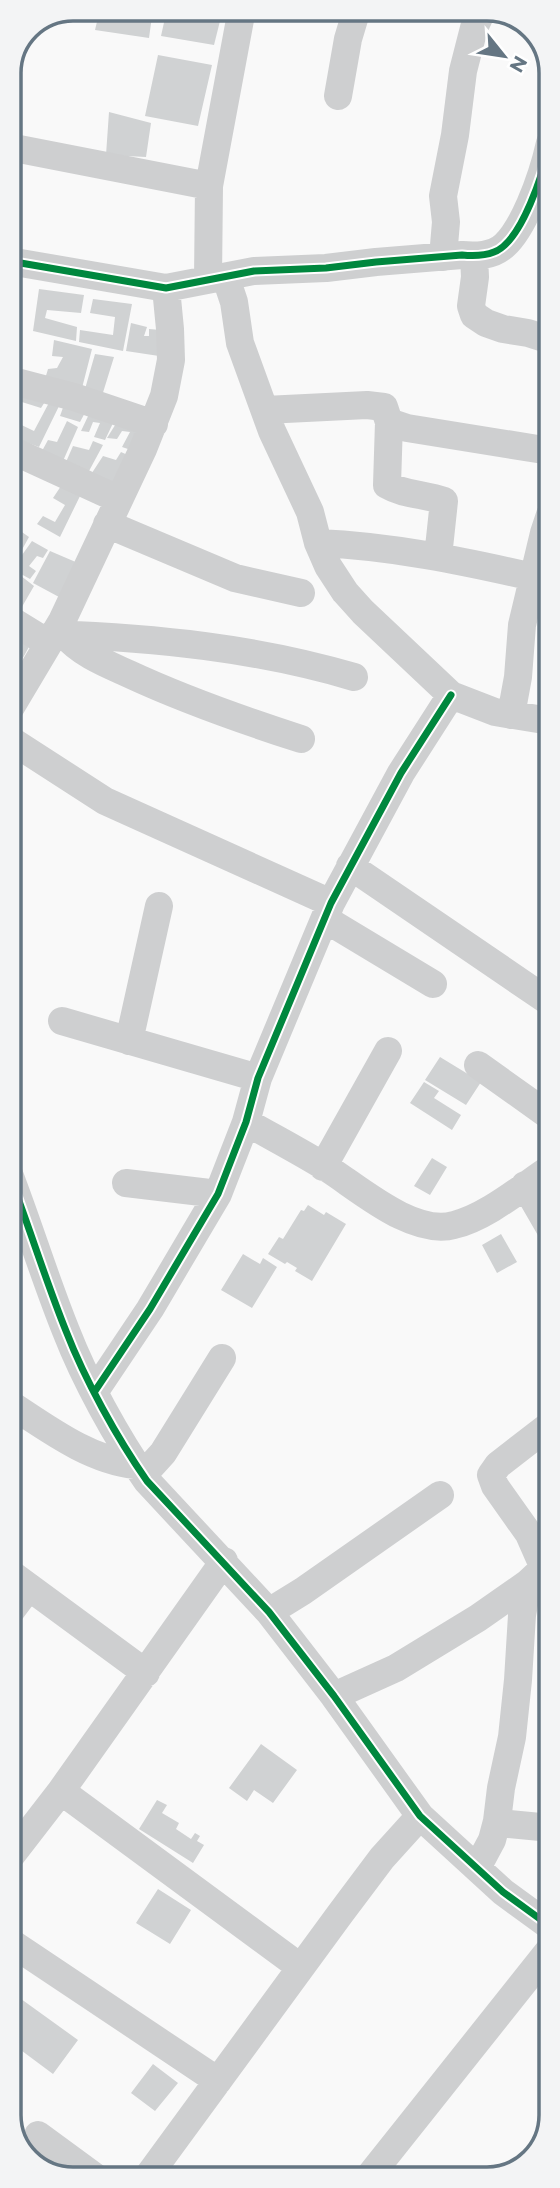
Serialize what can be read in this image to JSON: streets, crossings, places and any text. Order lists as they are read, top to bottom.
{
  "north": "bottom right"
}
